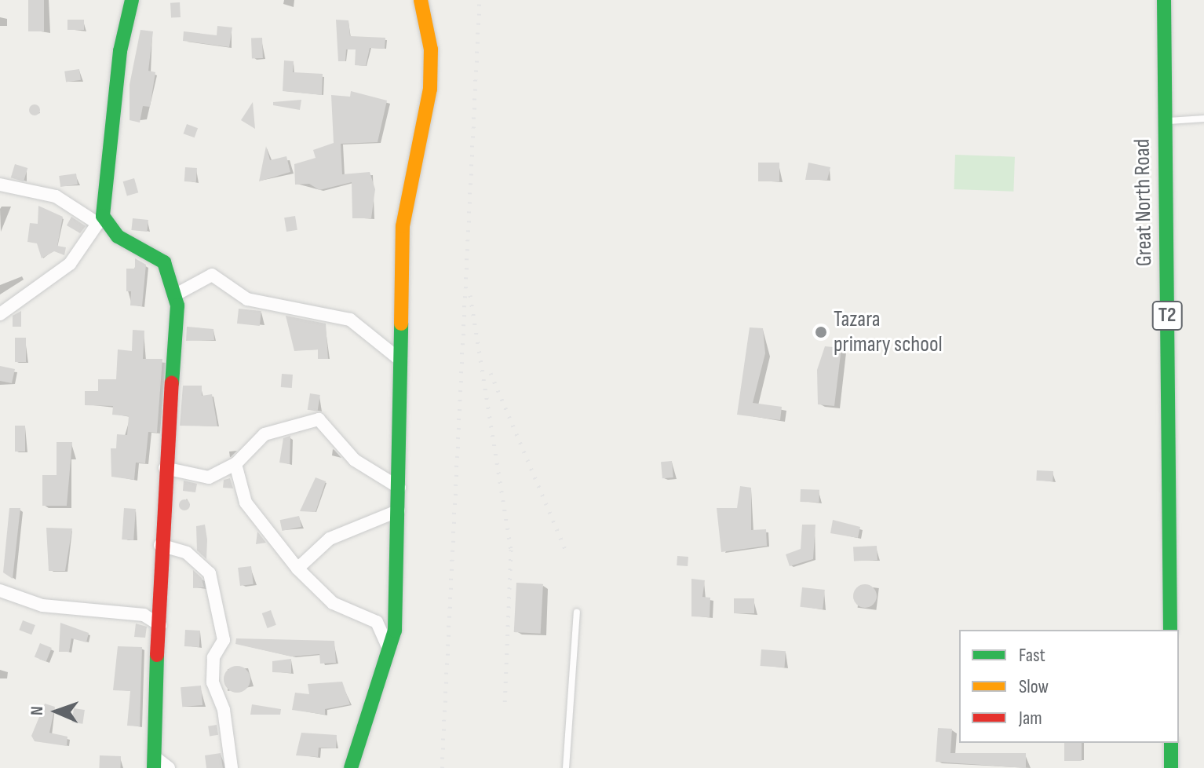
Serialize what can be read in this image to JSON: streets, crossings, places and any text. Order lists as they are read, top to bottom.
{
  "streets": {
    "main road": ["Great North Road", "T2"]
  },
  "places": ["Tazara primary school"],
  "legend": ["Fast", "Slow", "Jam"],
  "north": "left"
}
